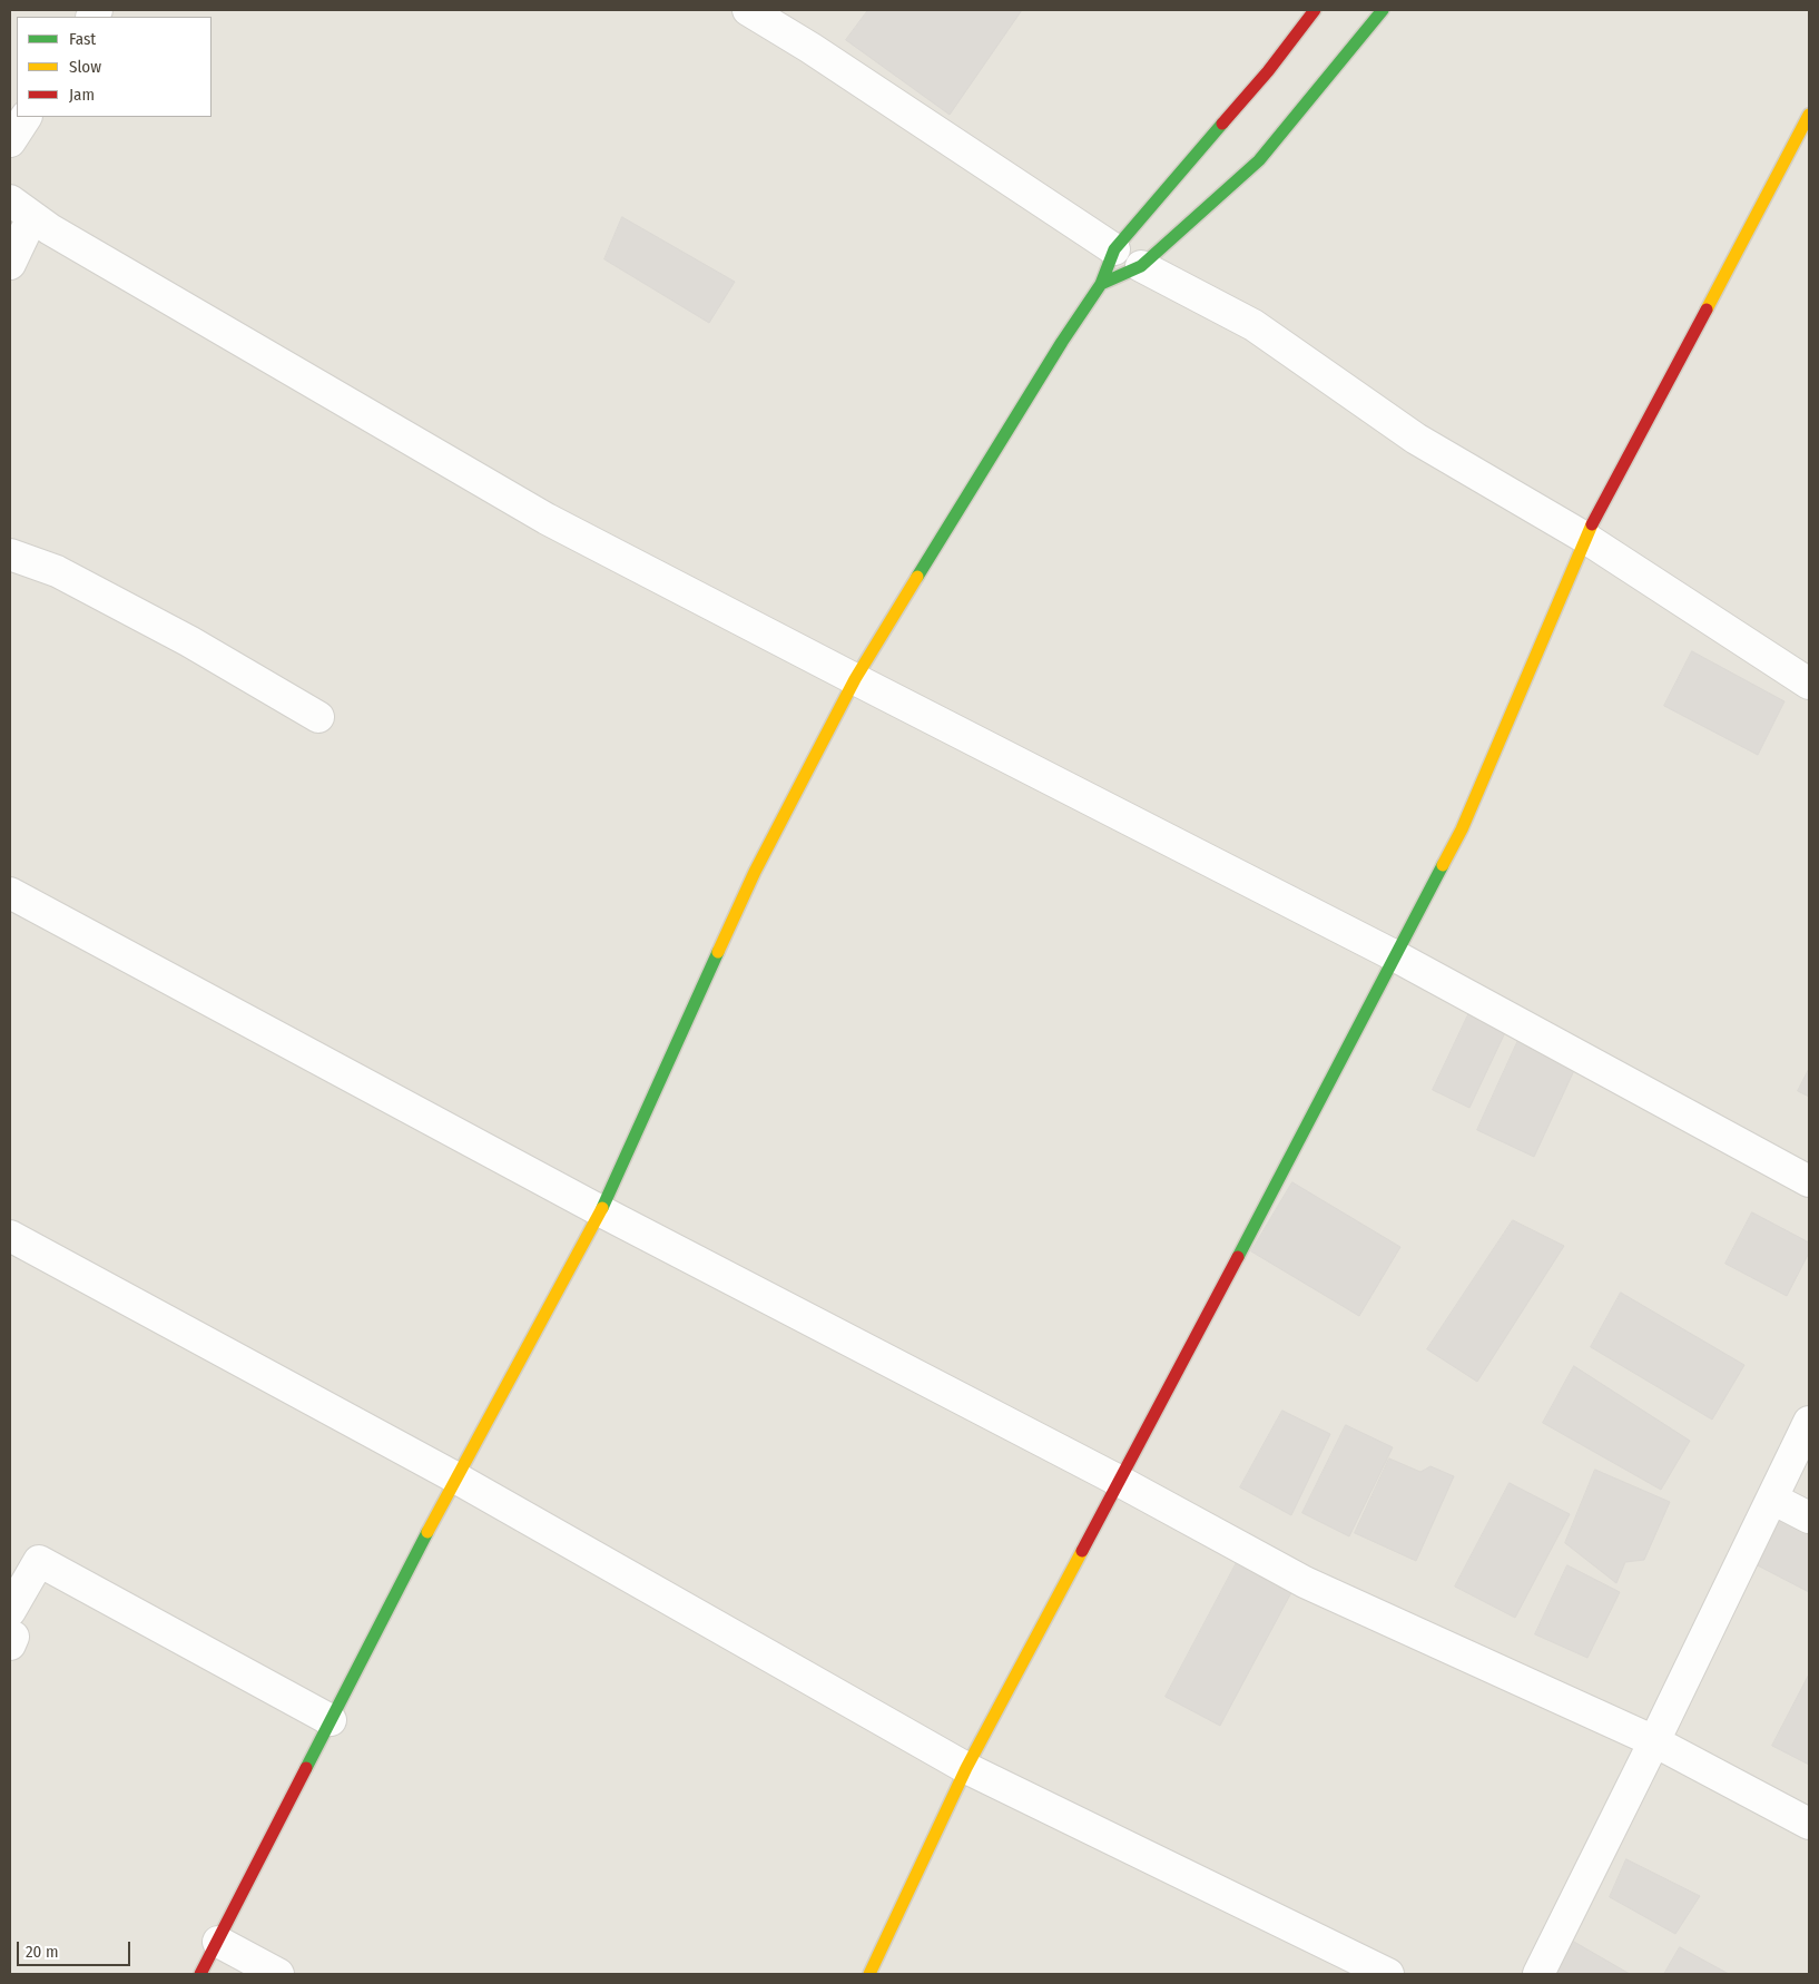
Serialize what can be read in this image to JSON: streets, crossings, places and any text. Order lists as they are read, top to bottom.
{
  "legend": ["Fast", "Slow", "Jam"],
  "scale_bar": "20 m"
}
